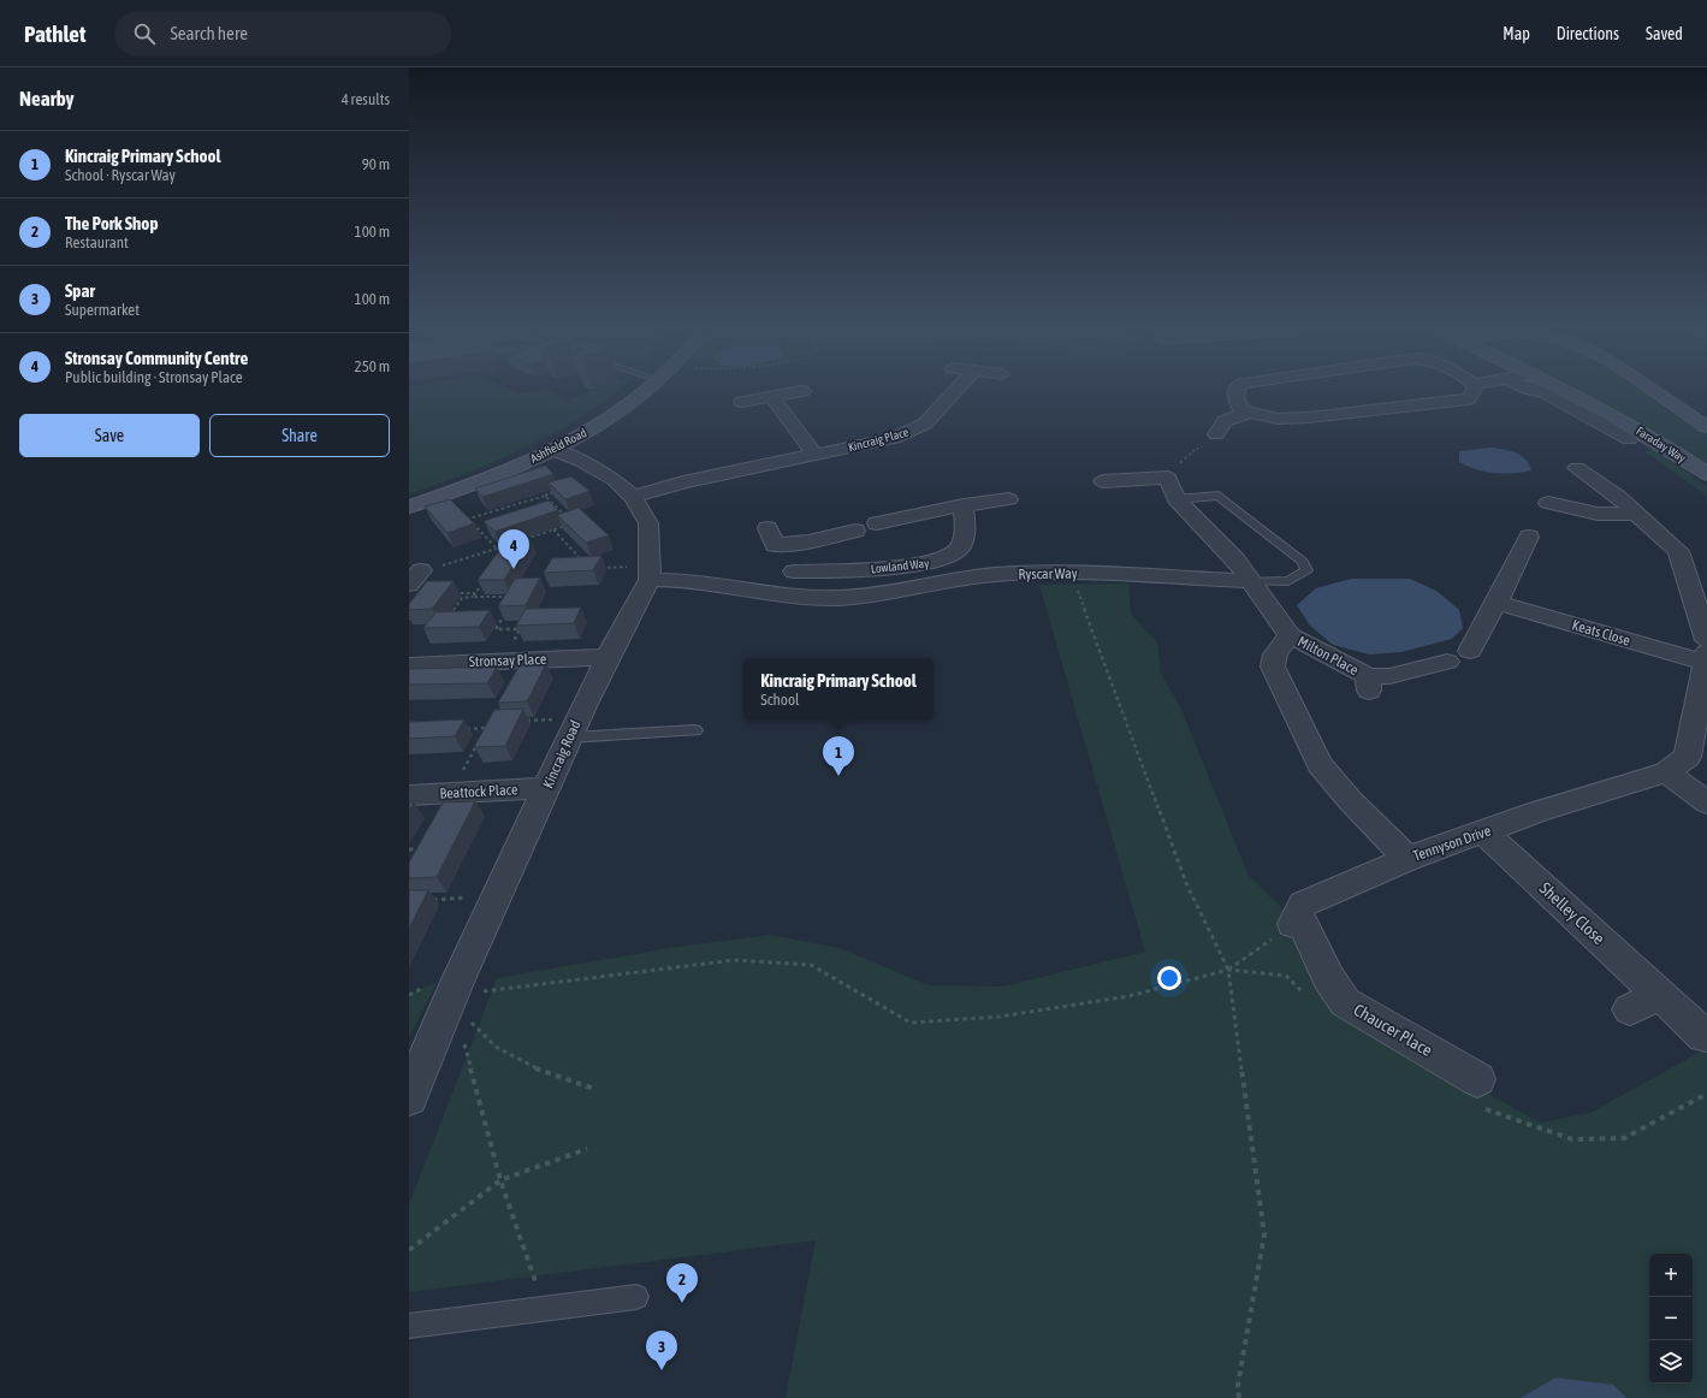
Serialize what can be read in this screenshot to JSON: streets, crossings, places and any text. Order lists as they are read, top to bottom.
{
  "streets": {
    "street": [
      "Kincraig Place",
      "Faraday Way",
      "Ashfield Road",
      "Lowland Way",
      "Ryscar Way",
      "Keats Close",
      "Milton Place",
      "Stronsay Place",
      "Kincraig Road",
      "Beattock Place",
      "Tennyson Drive",
      "Shelley Close",
      "Chaucer Place"
    ]
  },
  "crossings": [
    ["Ryscar Way", "Kincraig Road"],
    ["Keats Close", "Tennyson Drive"],
    ["Milton Place", "Tennyson Drive"],
    ["Stronsay Place", "Kincraig Road"],
    ["Kincraig Road", "Beattock Place"],
    ["Tennyson Drive", "Shelley Close"]
  ],
  "page": {
    "header": "Pathlet",
    "search": "Search here",
    "nav": ["Map", "Directions", "Saved"],
    "heading": ["Nearby", "4 results"],
    "list": [
      {
        "mark": "1",
        "name": "Kincraig Primary School",
        "note": "School · Ryscar Way",
        "value": "90 m"
      },
      {
        "mark": "2",
        "name": "The Pork Shop",
        "note": "Restaurant",
        "value": "100 m"
      },
      {
        "mark": "3",
        "name": "Spar",
        "note": "Supermarket",
        "value": "100 m"
      },
      {
        "mark": "4",
        "name": "Stronsay Community Centre",
        "note": "Public building · Stronsay Place",
        "value": "250 m"
      }
    ],
    "buttons": ["Save", "Share"],
    "pins": [
      "4",
      "1",
      "2",
      "3"
    ],
    "popup": ["Kincraig Primary School", "School"],
    "map_buttons": ["+", "−"]
  }
}
